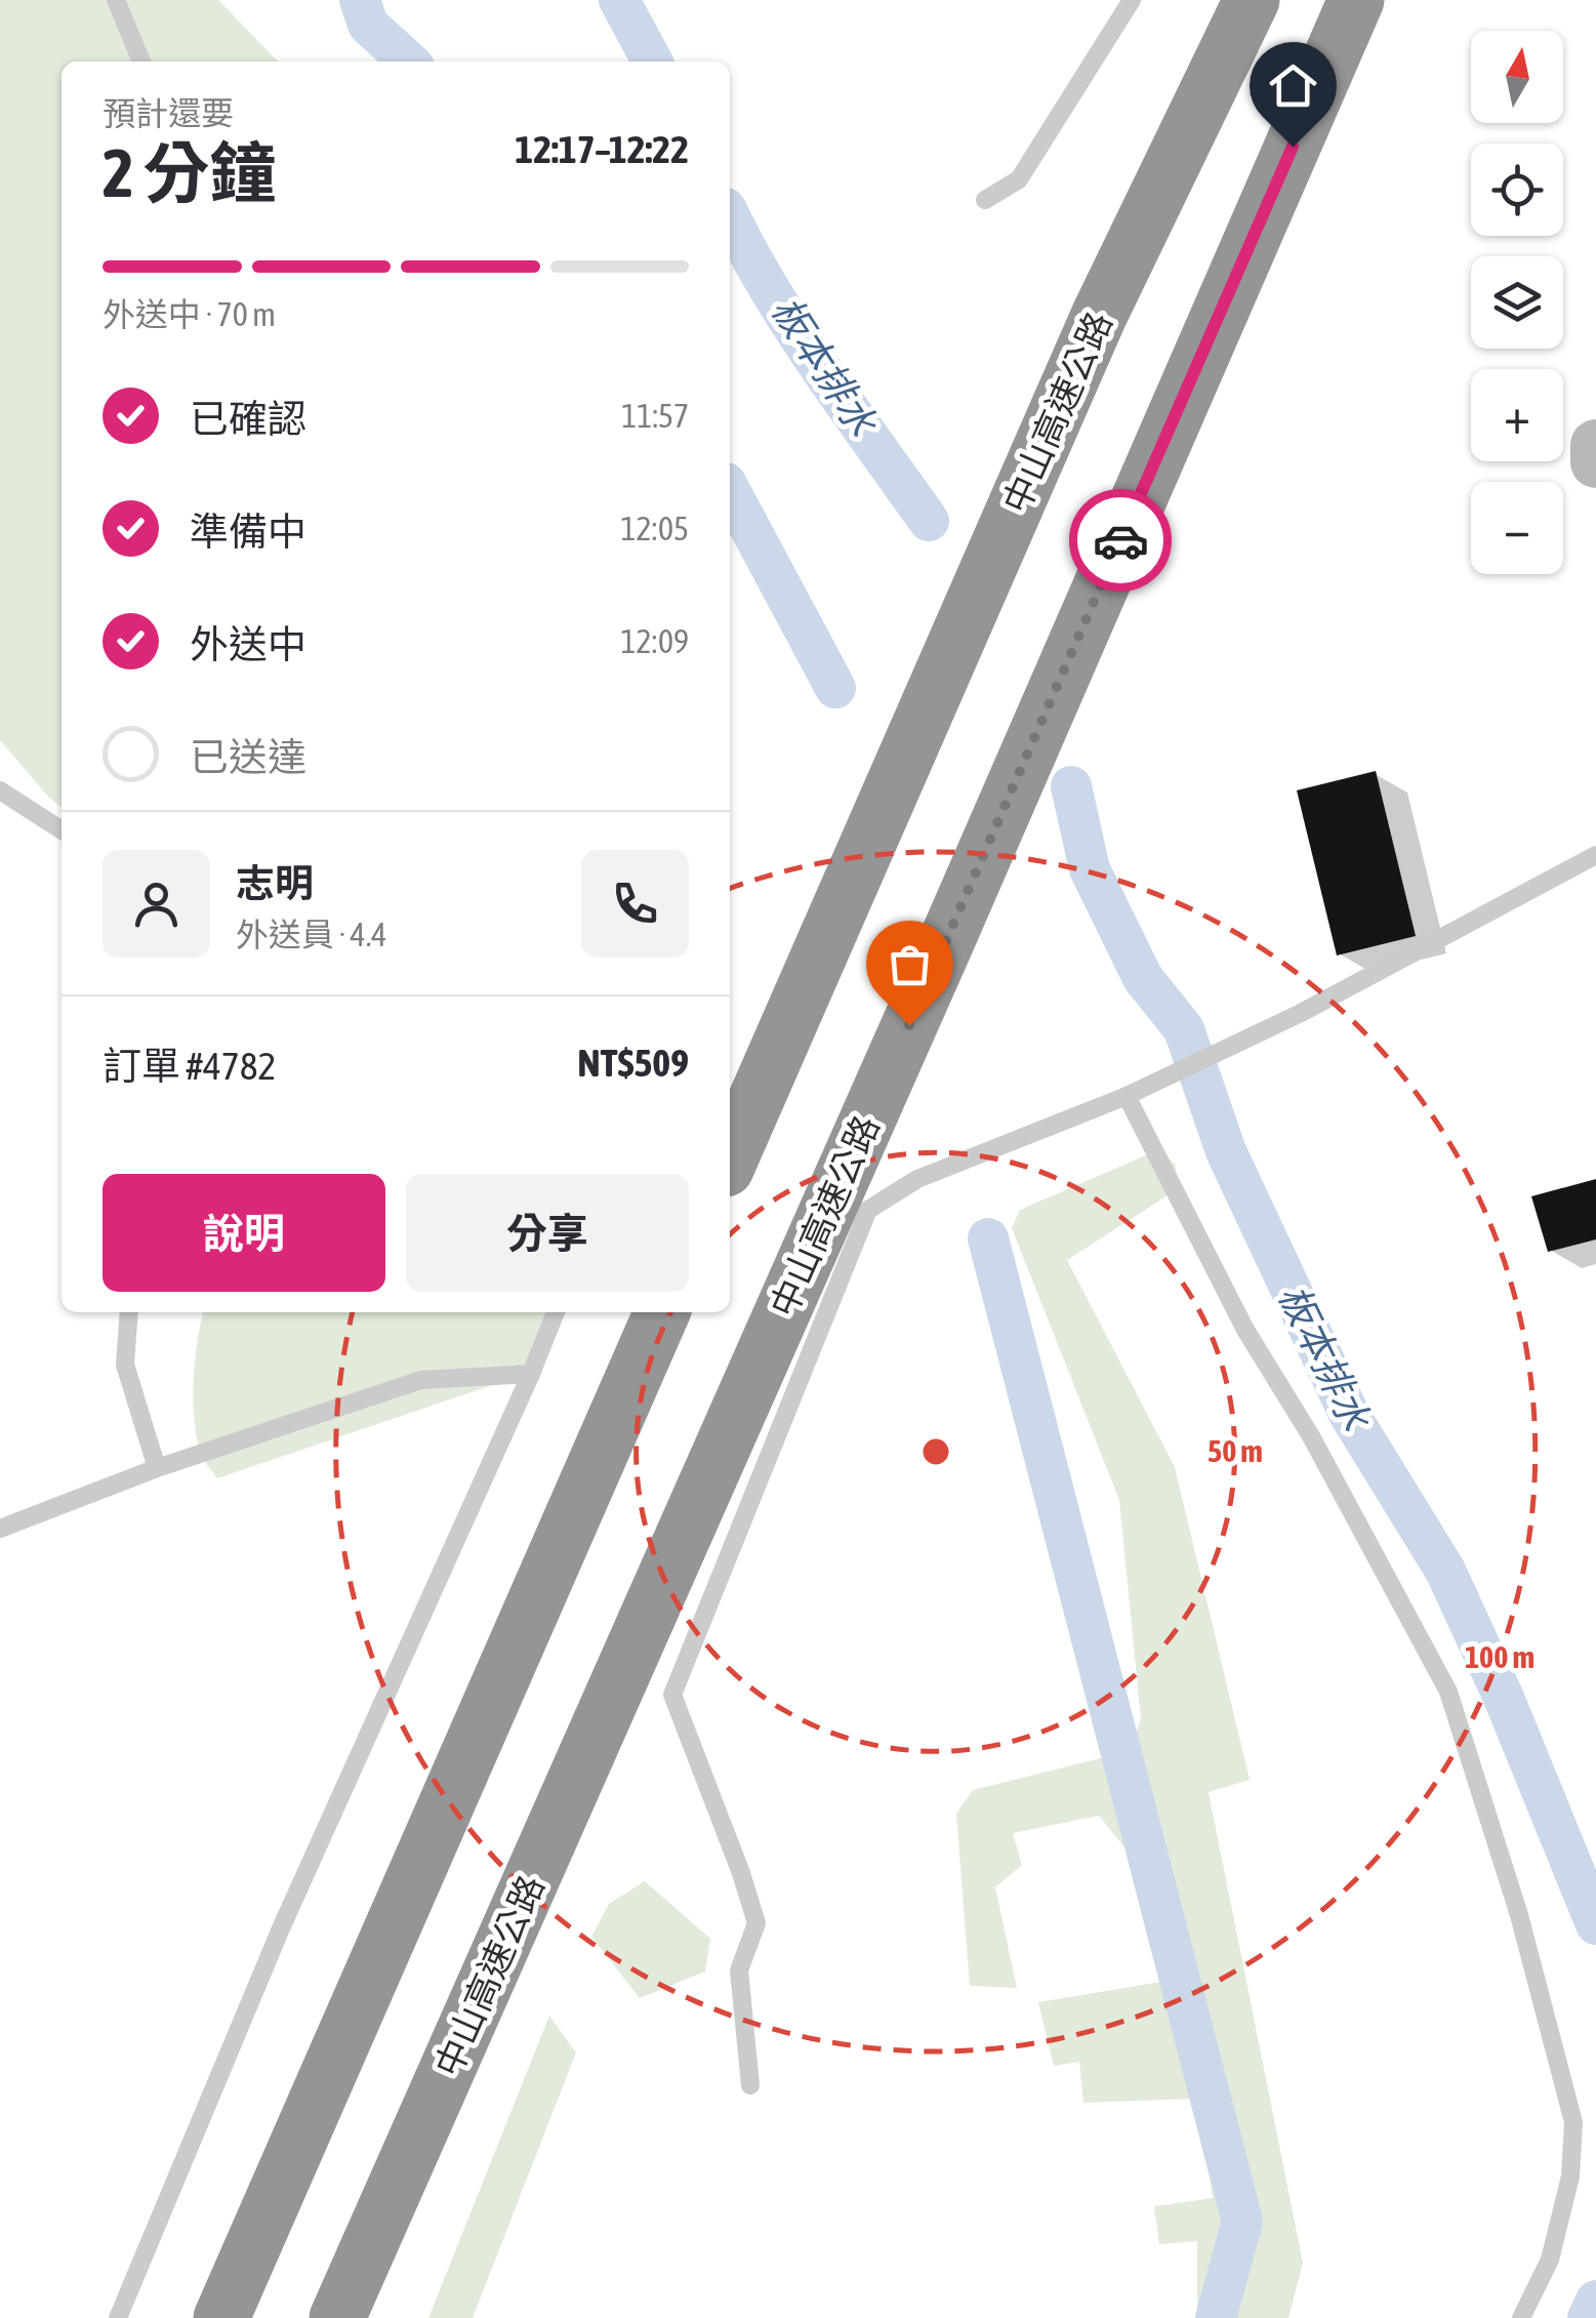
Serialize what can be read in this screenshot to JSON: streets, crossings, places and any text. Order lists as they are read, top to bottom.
{
  "streets": {
    "highway": ["中山高速公路"]
  },
  "water": ["板本排水"],
  "north": "top",
  "page": {
    "map_buttons": ["+", "−"],
    "heading": ["2 分鐘", "預計還要", "12:17–12:22"],
    "panel": [
      "志明",
      "外送員 · 4.4",
      "訂單 #4782",
      "NT$509"
    ],
    "bar": "外送中 · 70 m",
    "list": [
      ["已確認", "11:57"],
      ["準備中", "12:05"],
      ["外送中", "12:09"],
      "已送達"
    ],
    "buttons": ["說明", "分享"]
  },
  "rings": ["50 m", "100 m"]
}
